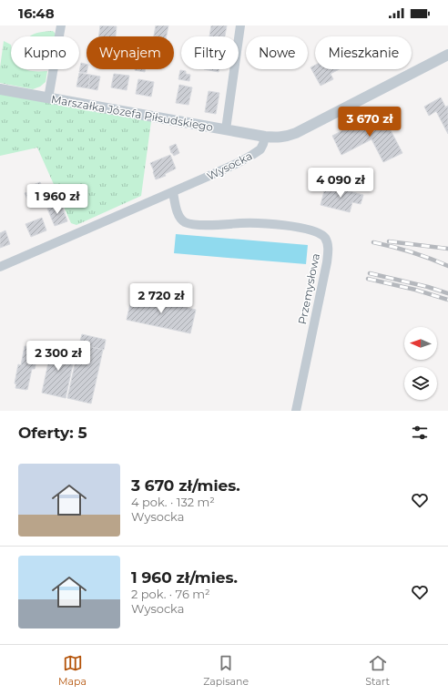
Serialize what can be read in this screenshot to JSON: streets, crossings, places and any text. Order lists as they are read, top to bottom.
{
  "streets": {
    "street": ["Marszałka Józefa Piłsudskiego", "Wysocka", "Przemysłowa"]
  },
  "crossings": [
    ["Marszałka Józefa Piłsudskiego", "Wysocka"],
    ["Wysocka", "Przemysłowa"]
  ],
  "north": "left",
  "page": {
    "status": "16:48",
    "chip": [
      "Kupno",
      "Wynajem",
      "Filtry",
      "Nowe",
      "Mieszkanie"
    ],
    "price": [
      "3 670 zł",
      "4 090 zł",
      "1 960 zł",
      "2 720 zł",
      "2 300 zł"
    ],
    "heading": "Oferty: 5",
    "list": [
      {
        "name": "3 670 zł/mies.",
        "note": "4 pok. · 132 m² · Wysocka"
      },
      {
        "name": "1 960 zł/mies.",
        "note": "2 pok. · 76 m² · Wysocka"
      }
    ],
    "tabs": ["Mapa", "Zapisane", "Start"]
  }
}
